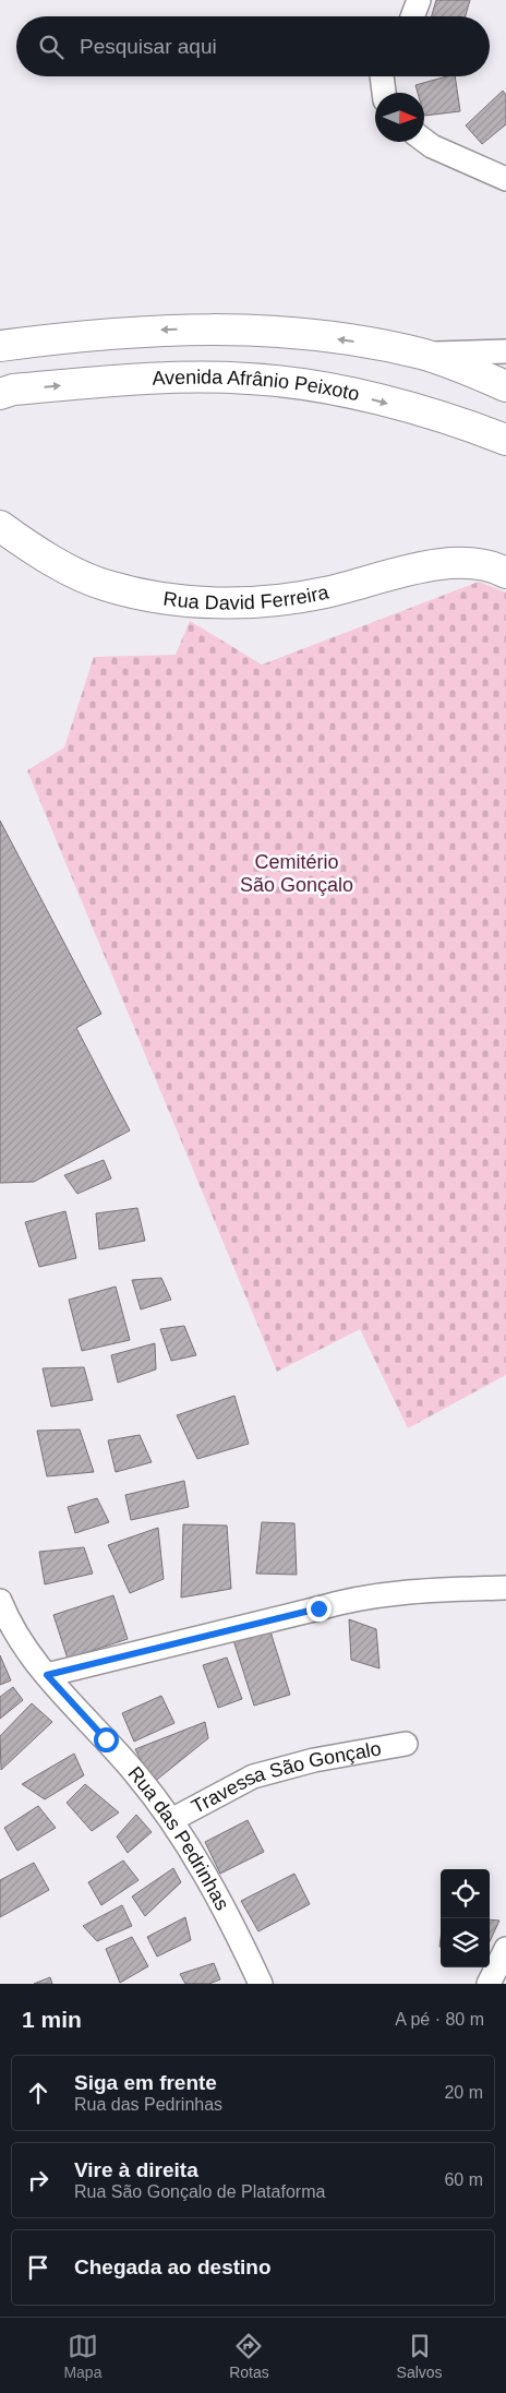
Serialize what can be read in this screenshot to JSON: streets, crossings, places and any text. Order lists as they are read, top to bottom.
{
  "streets": {
    "main road": ["Avenida Afrânio Peixoto", "Rua David Ferreira"],
    "street": ["Travessa São Gonçalo", "Rua das Pedrinhas"]
  },
  "crossings": [
    ["Travessa São Gonçalo", "Rua das Pedrinhas"]
  ],
  "parks": ["Cemitério São Gonçalo"],
  "north": "right",
  "page": {
    "search": "Pesquisar aqui",
    "heading": ["1 min", "A pé · 80 m"],
    "list": [
      ["Siga em frente", "Rua das Pedrinhas", "20 m"],
      ["Vire à direita", "Rua São Gonçalo de Plataforma", "60 m"],
      "Chegada ao destino"
    ],
    "nav": ["Mapa", "Rotas", "Salvos"]
  }
}
